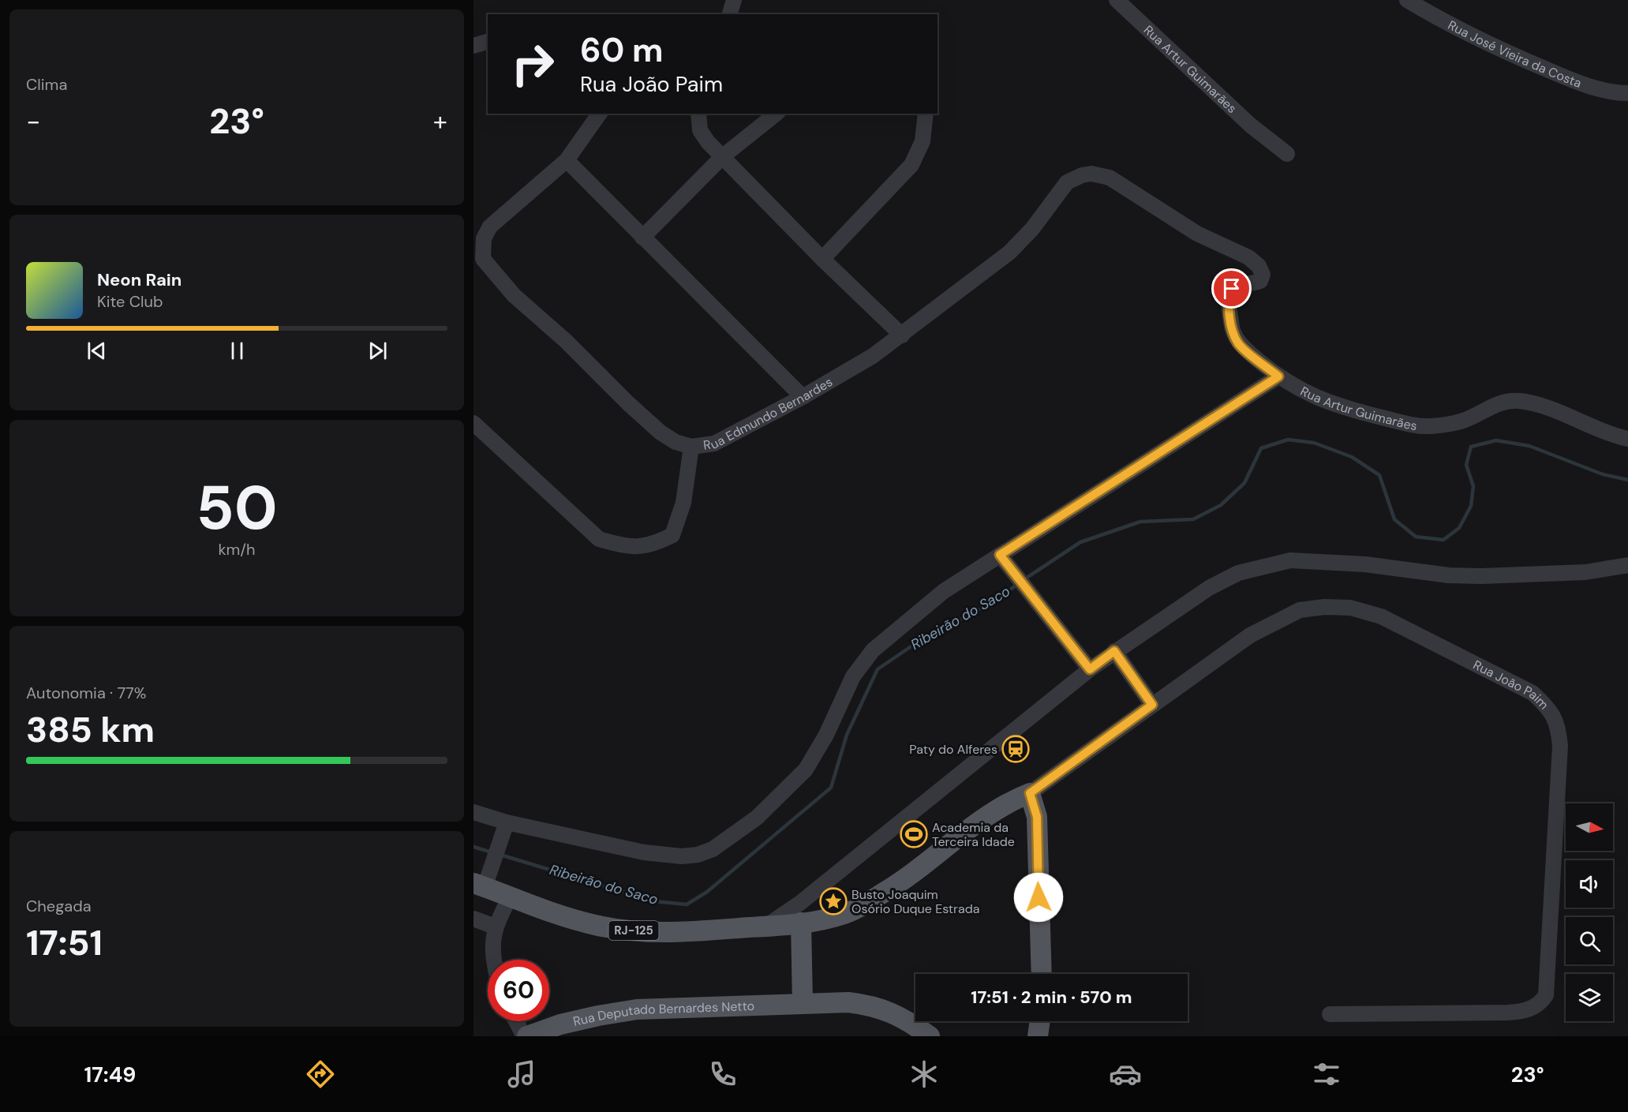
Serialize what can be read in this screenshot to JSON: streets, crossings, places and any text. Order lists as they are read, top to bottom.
{
  "streets": {
    "main road": ["RJ-125", "Rua Deputado Bernardes Netto"],
    "street": [
      "Rua José Vieira da Costa",
      "Rua Artur Guimarães",
      "Rua Edmundo Bernardes",
      "Rua João Paim"
    ]
  },
  "crossings": [
    ["Rua Artur Guimarães", "Rua Edmundo Bernardes"],
    ["Rua João Paim", "RJ-125"]
  ],
  "water": ["Ribeirão do Saco"],
  "places": {
    "station": ["Paty do Alferes"],
    "sports": ["Academia da Terceira Idade"],
    "place": ["Busto Joaquim Osório Duque Estrada"]
  },
  "north": "right",
  "page": {
    "tile": [
      "Clima",
      ["50", "km/h"],
      ["Autonomia · 77%", "385 km"],
      ["Chegada", "17:51"]
    ],
    "turn": ["60 m", "Rua João Paim"],
    "heat": ["−", "23°", "+"],
    "song": ["Neon Rain", "Kite Club"],
    "limit": "60",
    "trip": "17:51 · 2 min · 570 m",
    "tabs": ["17:49", "23°"]
  }
}
